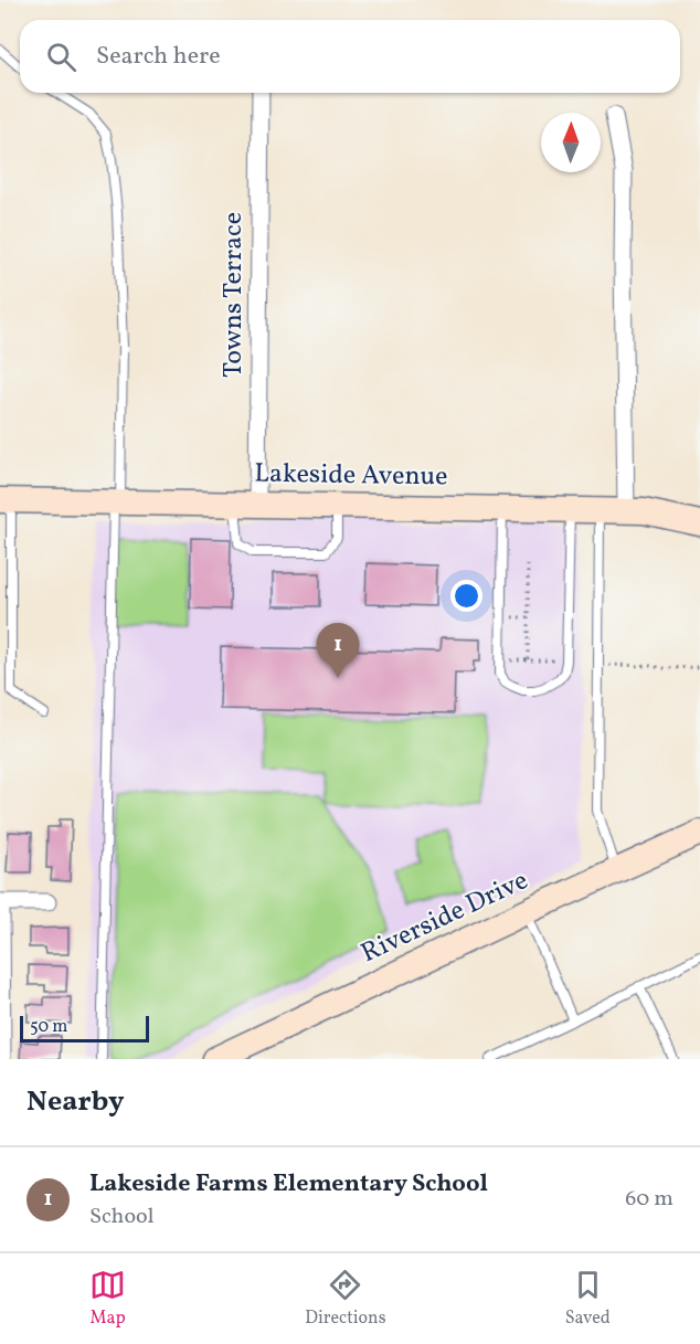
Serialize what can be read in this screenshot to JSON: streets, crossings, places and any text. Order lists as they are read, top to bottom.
{
  "streets": {
    "street": ["Towns Terrace", "Lakeside Avenue", "Riverside Drive"]
  },
  "crossings": [
    ["Towns Terrace", "Lakeside Avenue"]
  ],
  "scale_bar": "50 m",
  "north": "top",
  "page": {
    "search": "Search here",
    "pins": "1",
    "scale": "50 m",
    "heading": "Nearby",
    "list": [
      {
        "mark": "1",
        "name": "Lakeside Farms Elementary School",
        "note": "School",
        "value": "60 m"
      }
    ],
    "nav": ["Map", "Directions", "Saved"]
  }
}
